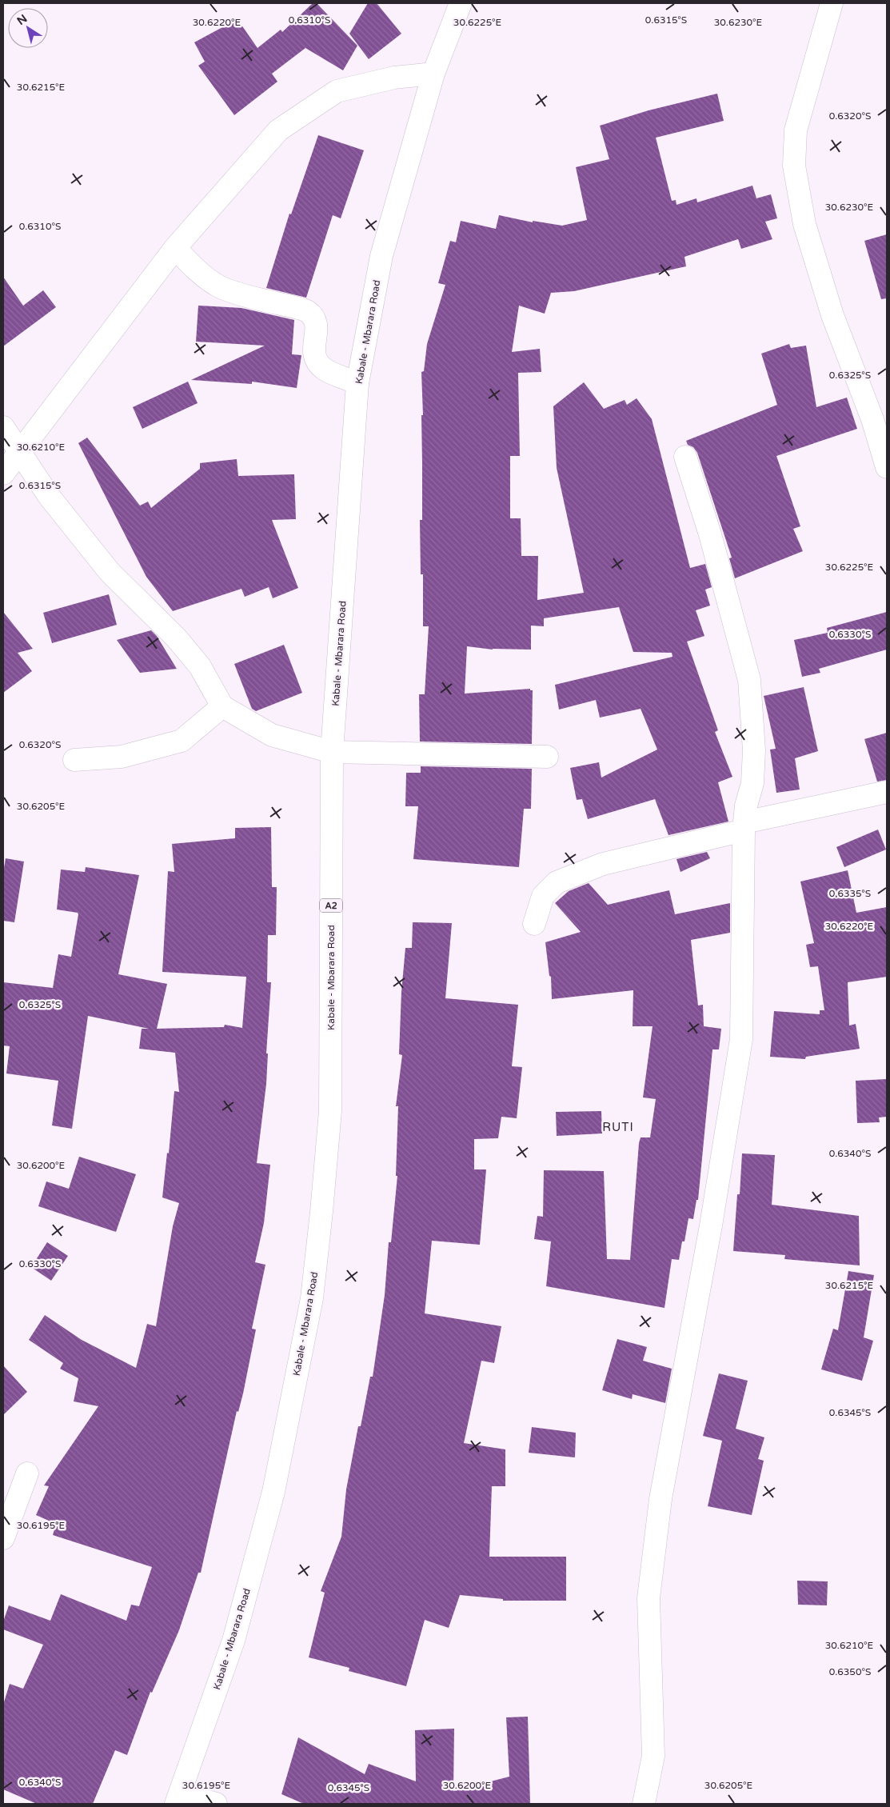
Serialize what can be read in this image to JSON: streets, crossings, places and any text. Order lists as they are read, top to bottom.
{
  "streets": {
    "street": ["Kabale - Mbarara Road", "A2"]
  },
  "districts": ["RUTI"],
  "north": "top left",
  "coordinates": [
    "0.6310°S",
    "0.6315°S",
    "30.6220°E",
    "30.6225°E",
    "30.6230°E",
    "30.6215°E",
    "0.6320°S",
    "0.6325°S",
    "30.6210°E",
    "0.6330°S",
    "30.6205°E",
    "0.6335°S",
    "0.6340°S",
    "30.6200°E",
    "0.6345°S",
    "30.6195°E",
    "0.6350°S"
  ]
}
